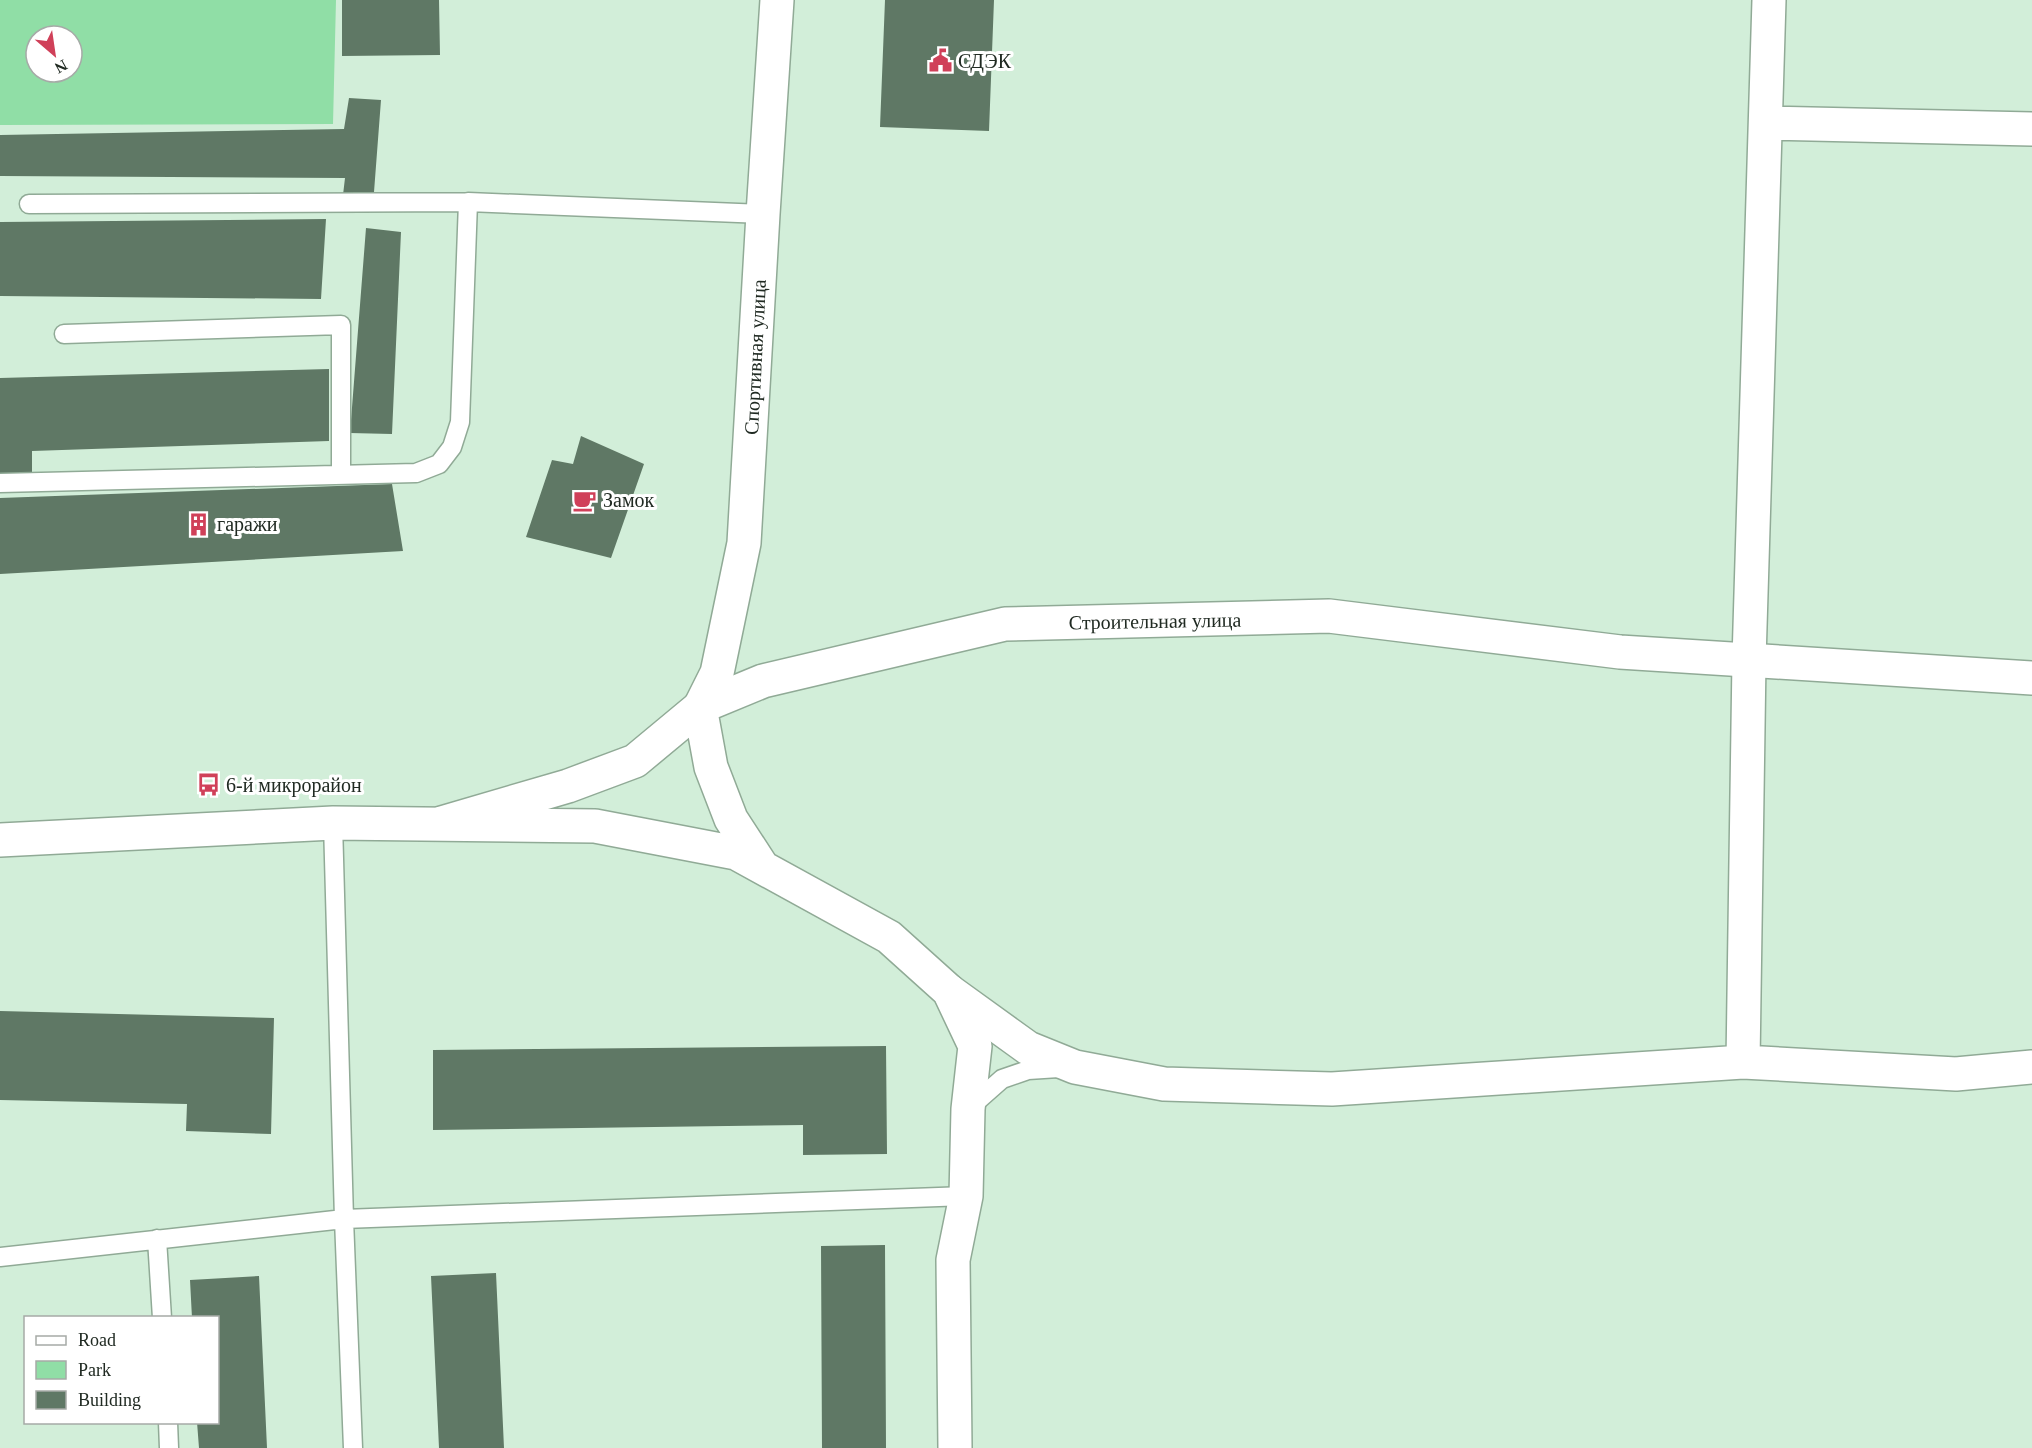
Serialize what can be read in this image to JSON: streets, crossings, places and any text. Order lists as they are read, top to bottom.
{
  "streets": {
    "street": ["Спортивная улица", "Строительная улица"]
  },
  "crossings": [
    ["Спортивная улица", "Строительная улица"]
  ],
  "places": {
    "public building": ["СДЭК"],
    "cafe": ["Замок"],
    "building": ["гаражи"],
    "bus stop": ["6-й микрорайон"]
  },
  "legend": ["Road", "Park", "Building"],
  "north": "bottom right"
}
